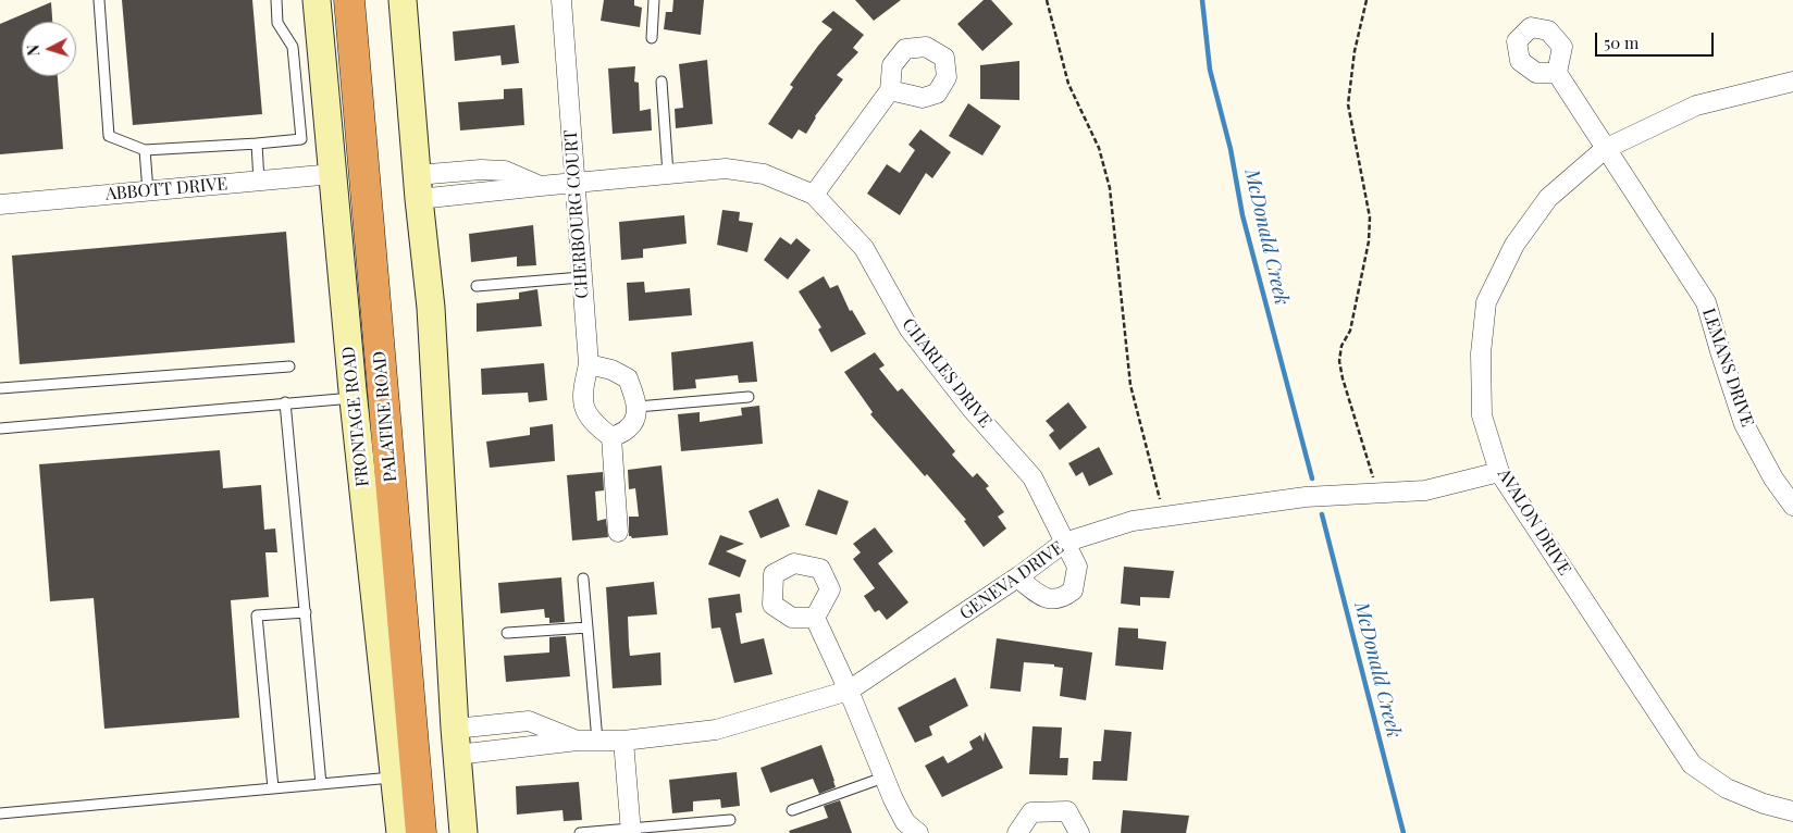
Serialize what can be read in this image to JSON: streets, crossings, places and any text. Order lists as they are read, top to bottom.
{
  "streets": {
    "highway": ["PALATINE ROAD"],
    "street": [
      "ABBOTT DRIVE",
      "CHERBOURG COURT",
      "LEMANS DRIVE",
      "CHARLES DRIVE",
      "FRONTAGE ROAD",
      "AVALON DRIVE",
      "GENEVA DRIVE"
    ]
  },
  "crossings": [
    ["ABBOTT DRIVE", "FRONTAGE ROAD"],
    ["CHERBOURG COURT", "CHARLES DRIVE"],
    ["LEMANS DRIVE", "AVALON DRIVE"],
    ["CHARLES DRIVE", "GENEVA DRIVE"],
    ["AVALON DRIVE", "GENEVA DRIVE"]
  ],
  "water": ["McDonald Creek"],
  "scale_bar": "50 m",
  "north": "left"
}
